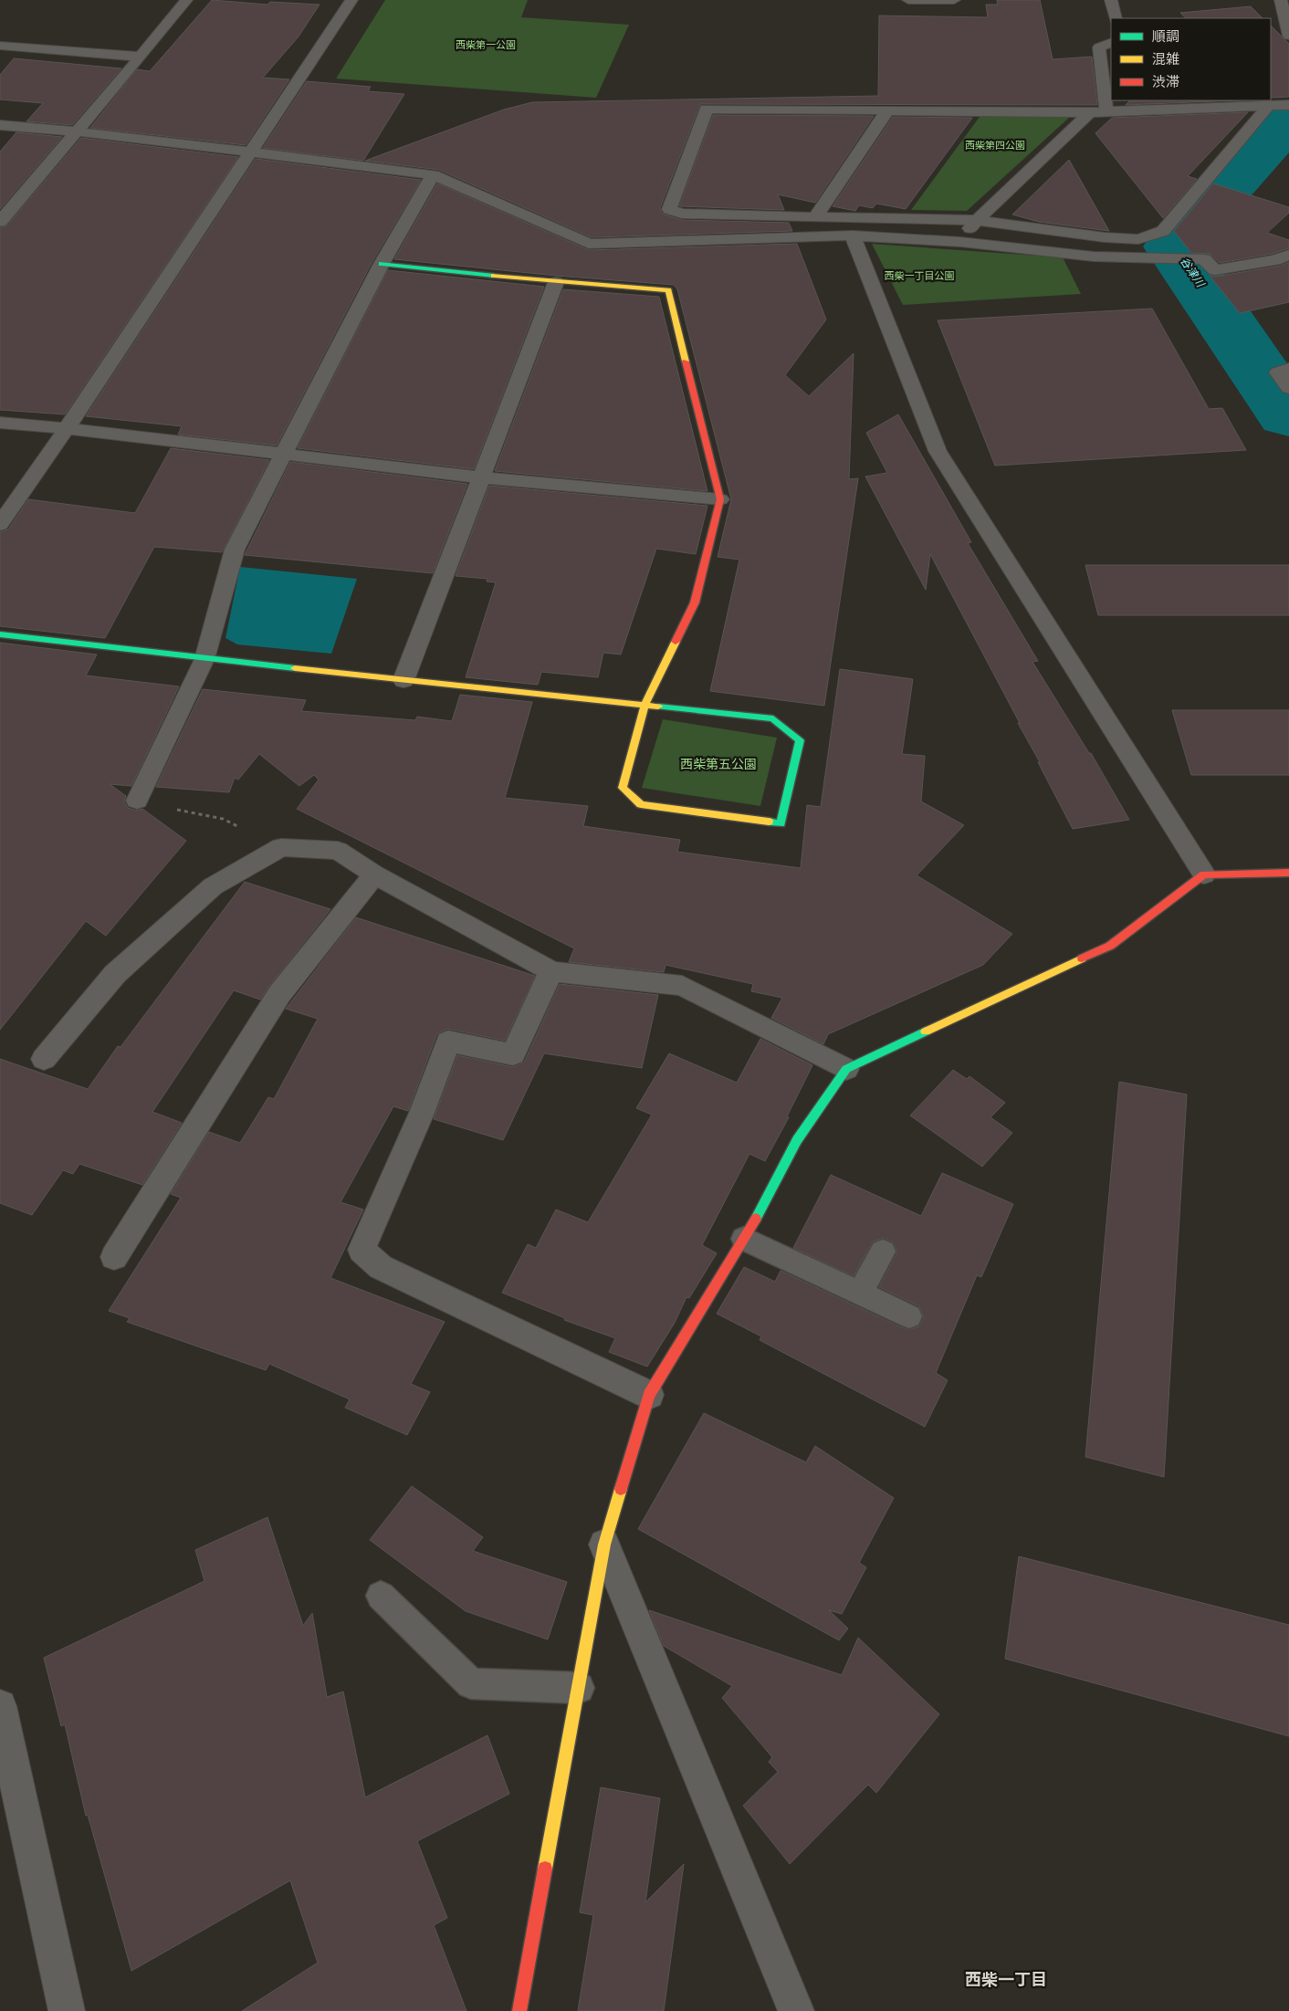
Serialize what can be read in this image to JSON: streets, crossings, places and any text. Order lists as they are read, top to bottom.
{
  "districts": ["西柴一丁目"],
  "water": ["谷津川"],
  "parks": [
    "西柴第一公園",
    "西柴第四公園",
    "西柴一丁目公園",
    "西柴第五公園"
  ],
  "legend": ["順調", "混雑", "渋滞"]
}
